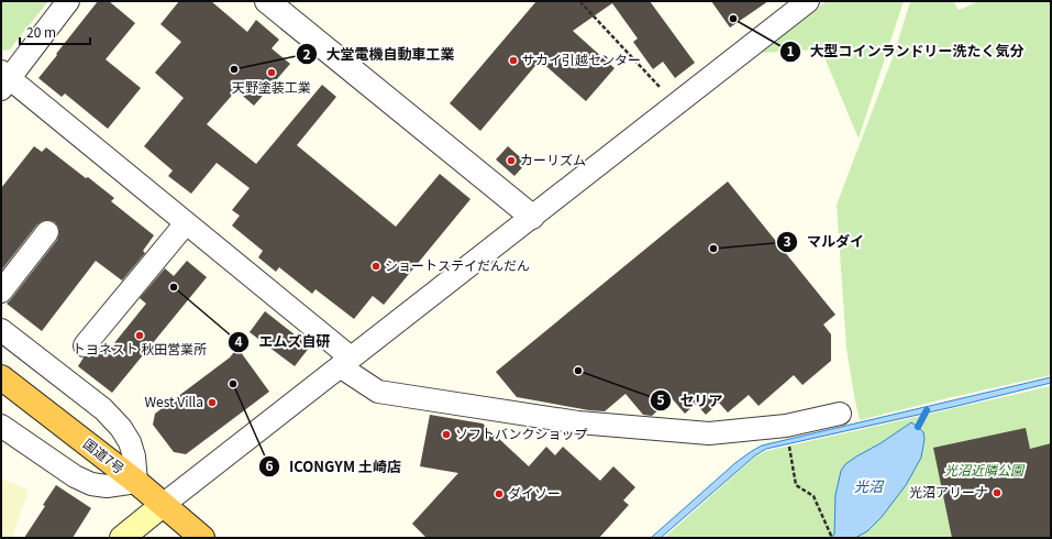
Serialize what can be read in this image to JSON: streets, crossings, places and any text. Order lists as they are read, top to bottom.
{
  "streets": {
    "highway": ["国道7号"]
  },
  "water": ["光沼"],
  "parks": ["光沼近隣公園"],
  "places": [
    "大型コインランドリー洗たく気分",
    "サカイ引越センター",
    "大堂電機自動車工業",
    "天野塗装工業",
    "カーリズム",
    "マルダイ",
    "ショートステイだんだん",
    "エムズ自研",
    "トヨネスト 秋田営業所",
    "セリア",
    "ICONGYM 土崎店",
    "West Villa",
    "ソフトバンクショップ",
    "光沼アリーナ",
    "ダイソー"
  ],
  "scale_bar": "20 m"
}
